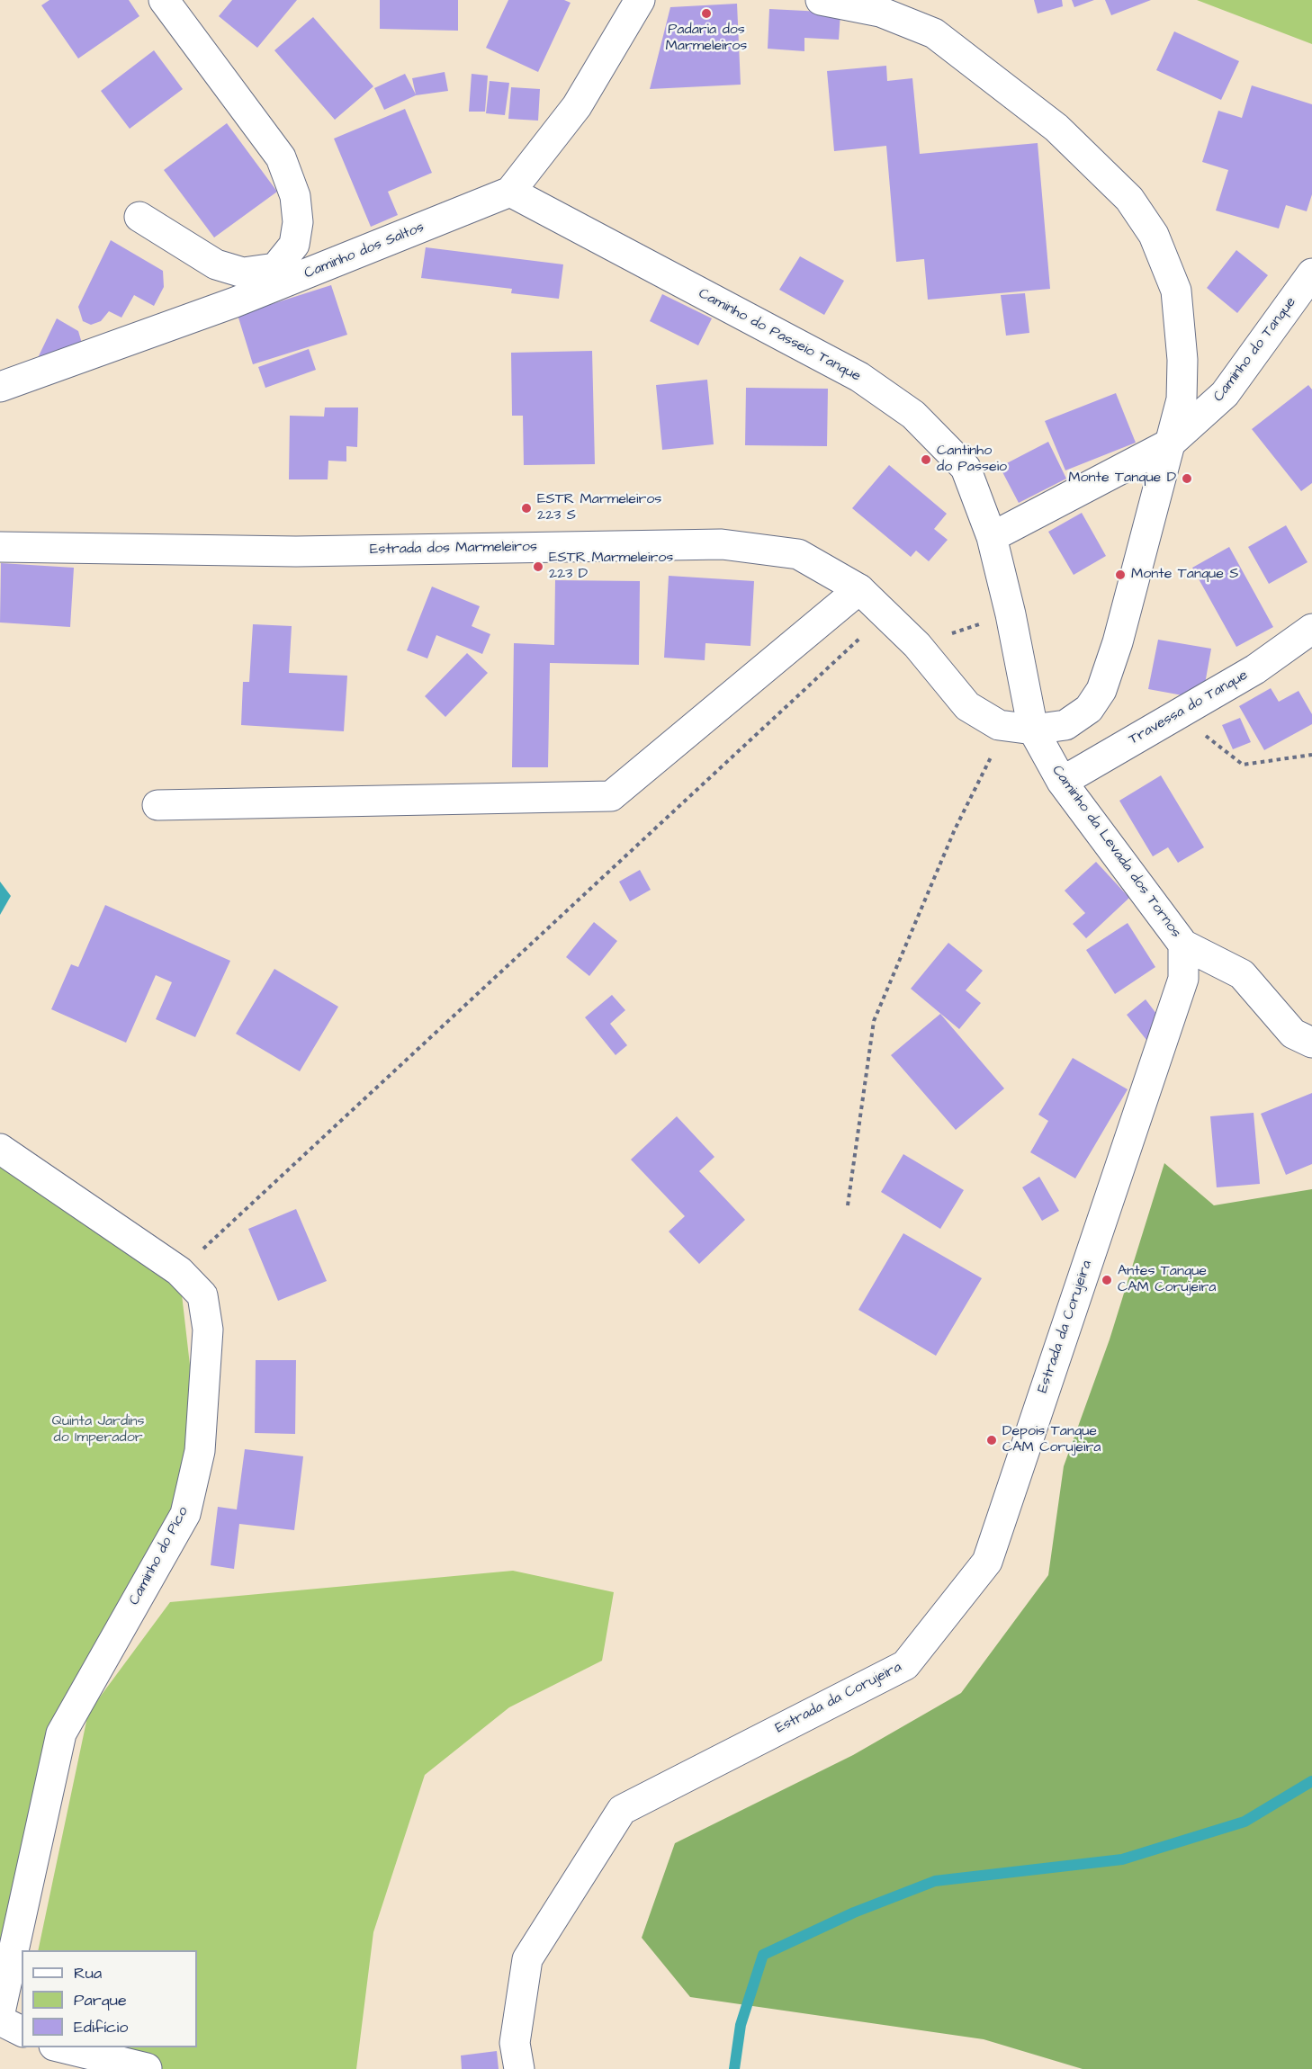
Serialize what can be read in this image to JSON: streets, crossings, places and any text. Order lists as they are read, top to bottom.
{
  "streets": {
    "street": [
      "Caminho dos Saltos",
      "Caminho do Passeio Tanque",
      "Caminho do Tanque",
      "Estrada dos Marmeleiros",
      "Travessa do Tanque",
      "Caminho da Levada dos Tornos",
      "Estrada da Corujeira",
      "Caminho do Pico"
    ]
  },
  "crossings": [
    ["Caminho dos Saltos", "Caminho do Passeio Tanque"],
    ["Caminho do Passeio Tanque", "Estrada dos Marmeleiros"],
    ["Caminho do Passeio Tanque", "Caminho da Levada dos Tornos"],
    ["Caminho do Tanque", "Estrada dos Marmeleiros"],
    ["Estrada dos Marmeleiros", "Caminho da Levada dos Tornos"],
    ["Travessa do Tanque", "Caminho da Levada dos Tornos"],
    ["Caminho da Levada dos Tornos", "Estrada da Corujeira"]
  ],
  "parks": ["Quinta Jardins do Imperador"],
  "places": [
    "Padaria dos Marmeleiros",
    "Cantinho do Passeio",
    "Monte Tanque D",
    "ESTR Marmeleiros 223 S",
    "ESTR Marmeleiros 223 D",
    "Monte Tanque S",
    "Antes Tanque CAM Corujeira",
    "Depois Tanque CAM Corujeira"
  ],
  "legend": ["Rua", "Parque", "Edifício"]
}
